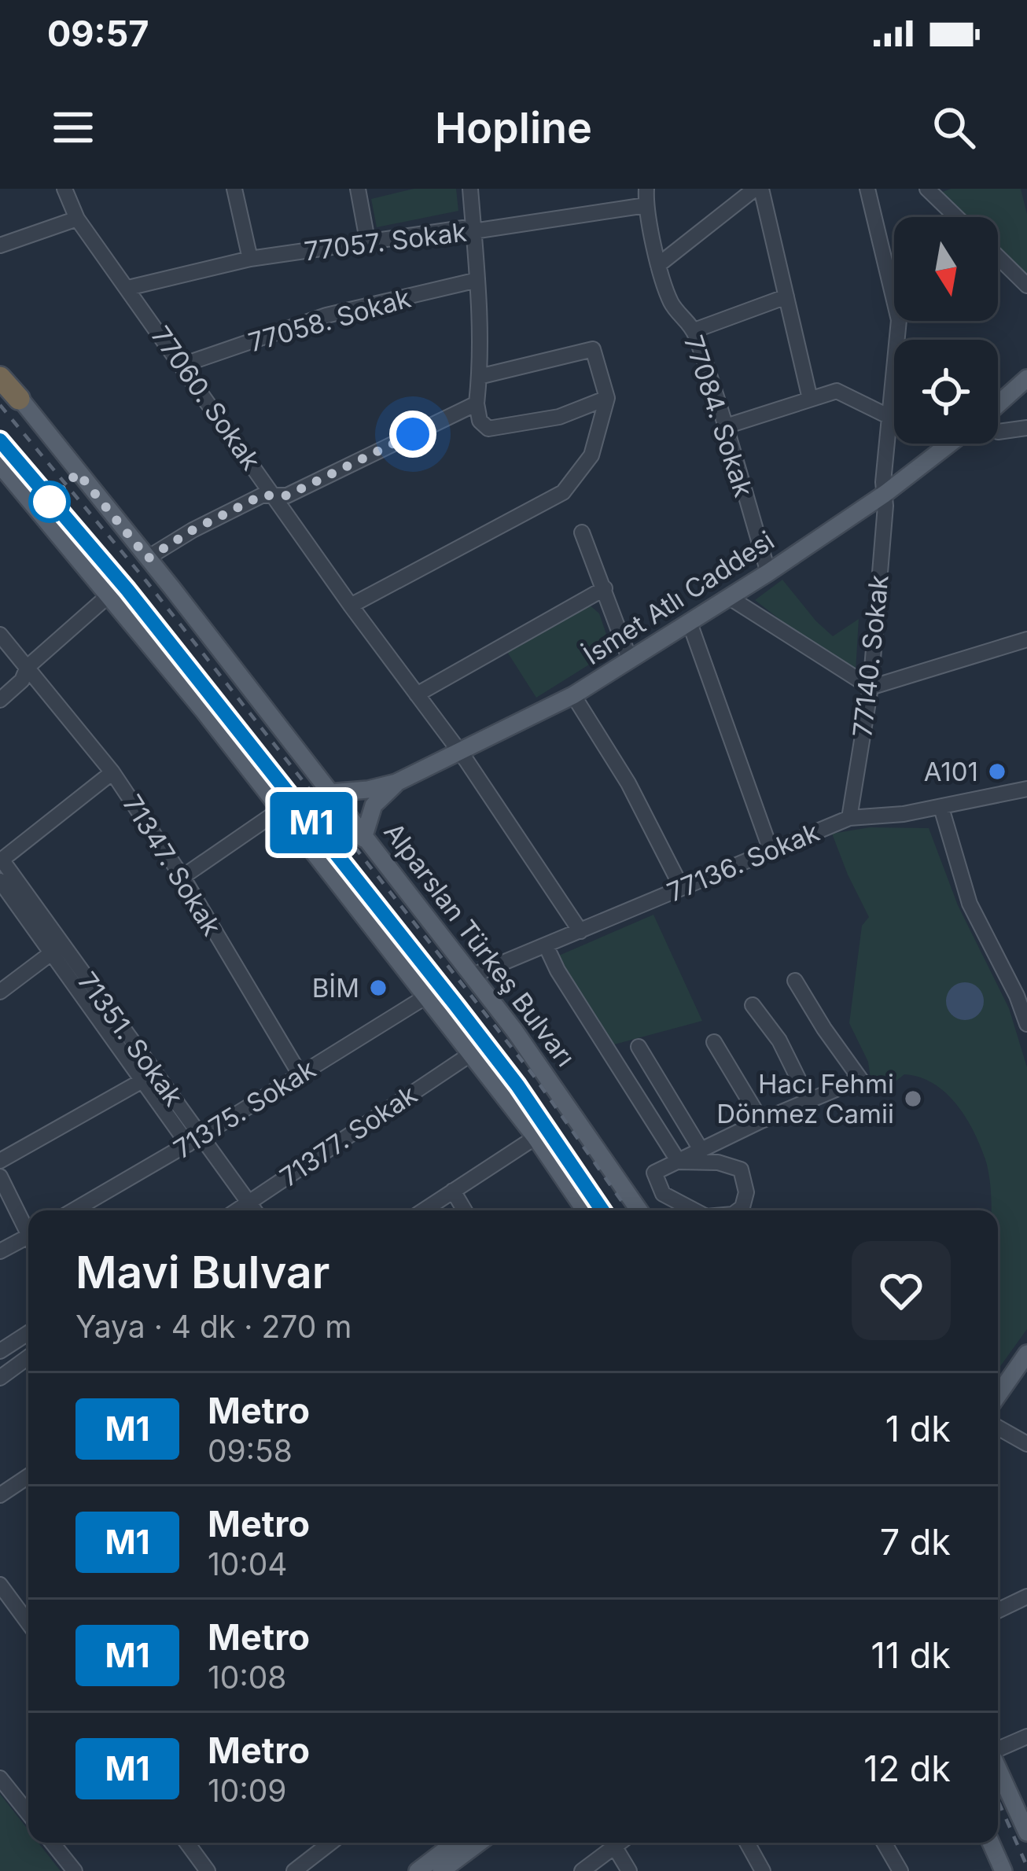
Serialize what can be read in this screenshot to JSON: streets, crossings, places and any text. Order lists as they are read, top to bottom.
{
  "streets": {
    "highway": ["Alparslan Türkeş Bulvarı"],
    "main road": ["İsmet Atlı Caddesi"],
    "street": [
      "77057. Sokak",
      "77058. Sokak",
      "77060. Sokak",
      "77084. Sokak",
      "77140. Sokak",
      "77136. Sokak",
      "71347. Sokak",
      "71351. Sokak",
      "71375. Sokak",
      "71377. Sokak"
    ]
  },
  "crossings": [
    ["77057. Sokak", "77060. Sokak"],
    ["77057. Sokak", "77084. Sokak"],
    ["77058. Sokak", "77060. Sokak"],
    ["77060. Sokak", "İsmet Atlı Caddesi"],
    ["77060. Sokak", "77136. Sokak"],
    ["77084. Sokak", "İsmet Atlı Caddesi"],
    ["İsmet Atlı Caddesi", "77140. Sokak"],
    ["77140. Sokak", "77136. Sokak"],
    ["77136. Sokak", "Alparslan Türkeş Bulvarı"],
    ["71347. Sokak", "71375. Sokak"],
    ["71351. Sokak", "71375. Sokak"],
    ["71351. Sokak", "71377. Sokak"]
  ],
  "places": ["A101", "BİM", "Hacı Fehmi Dönmez Camii"],
  "lines": ["metro line M1"],
  "north": "bottom",
  "page": {
    "status": "09:57",
    "header": "Hopline",
    "on_map": "M1",
    "heading": ["Mavi Bulvar", "Yaya · 4 dk · 270 m"],
    "list": [
      {
        "mark": "M1",
        "name": "Metro",
        "note": "09:58",
        "value": "1 dk"
      },
      {
        "mark": "M1",
        "name": "Metro",
        "note": "10:04",
        "value": "7 dk"
      },
      {
        "mark": "M1",
        "name": "Metro",
        "note": "10:08",
        "value": "11 dk"
      },
      {
        "mark": "M1",
        "name": "Metro",
        "note": "10:09",
        "value": "12 dk"
      }
    ]
  }
}
